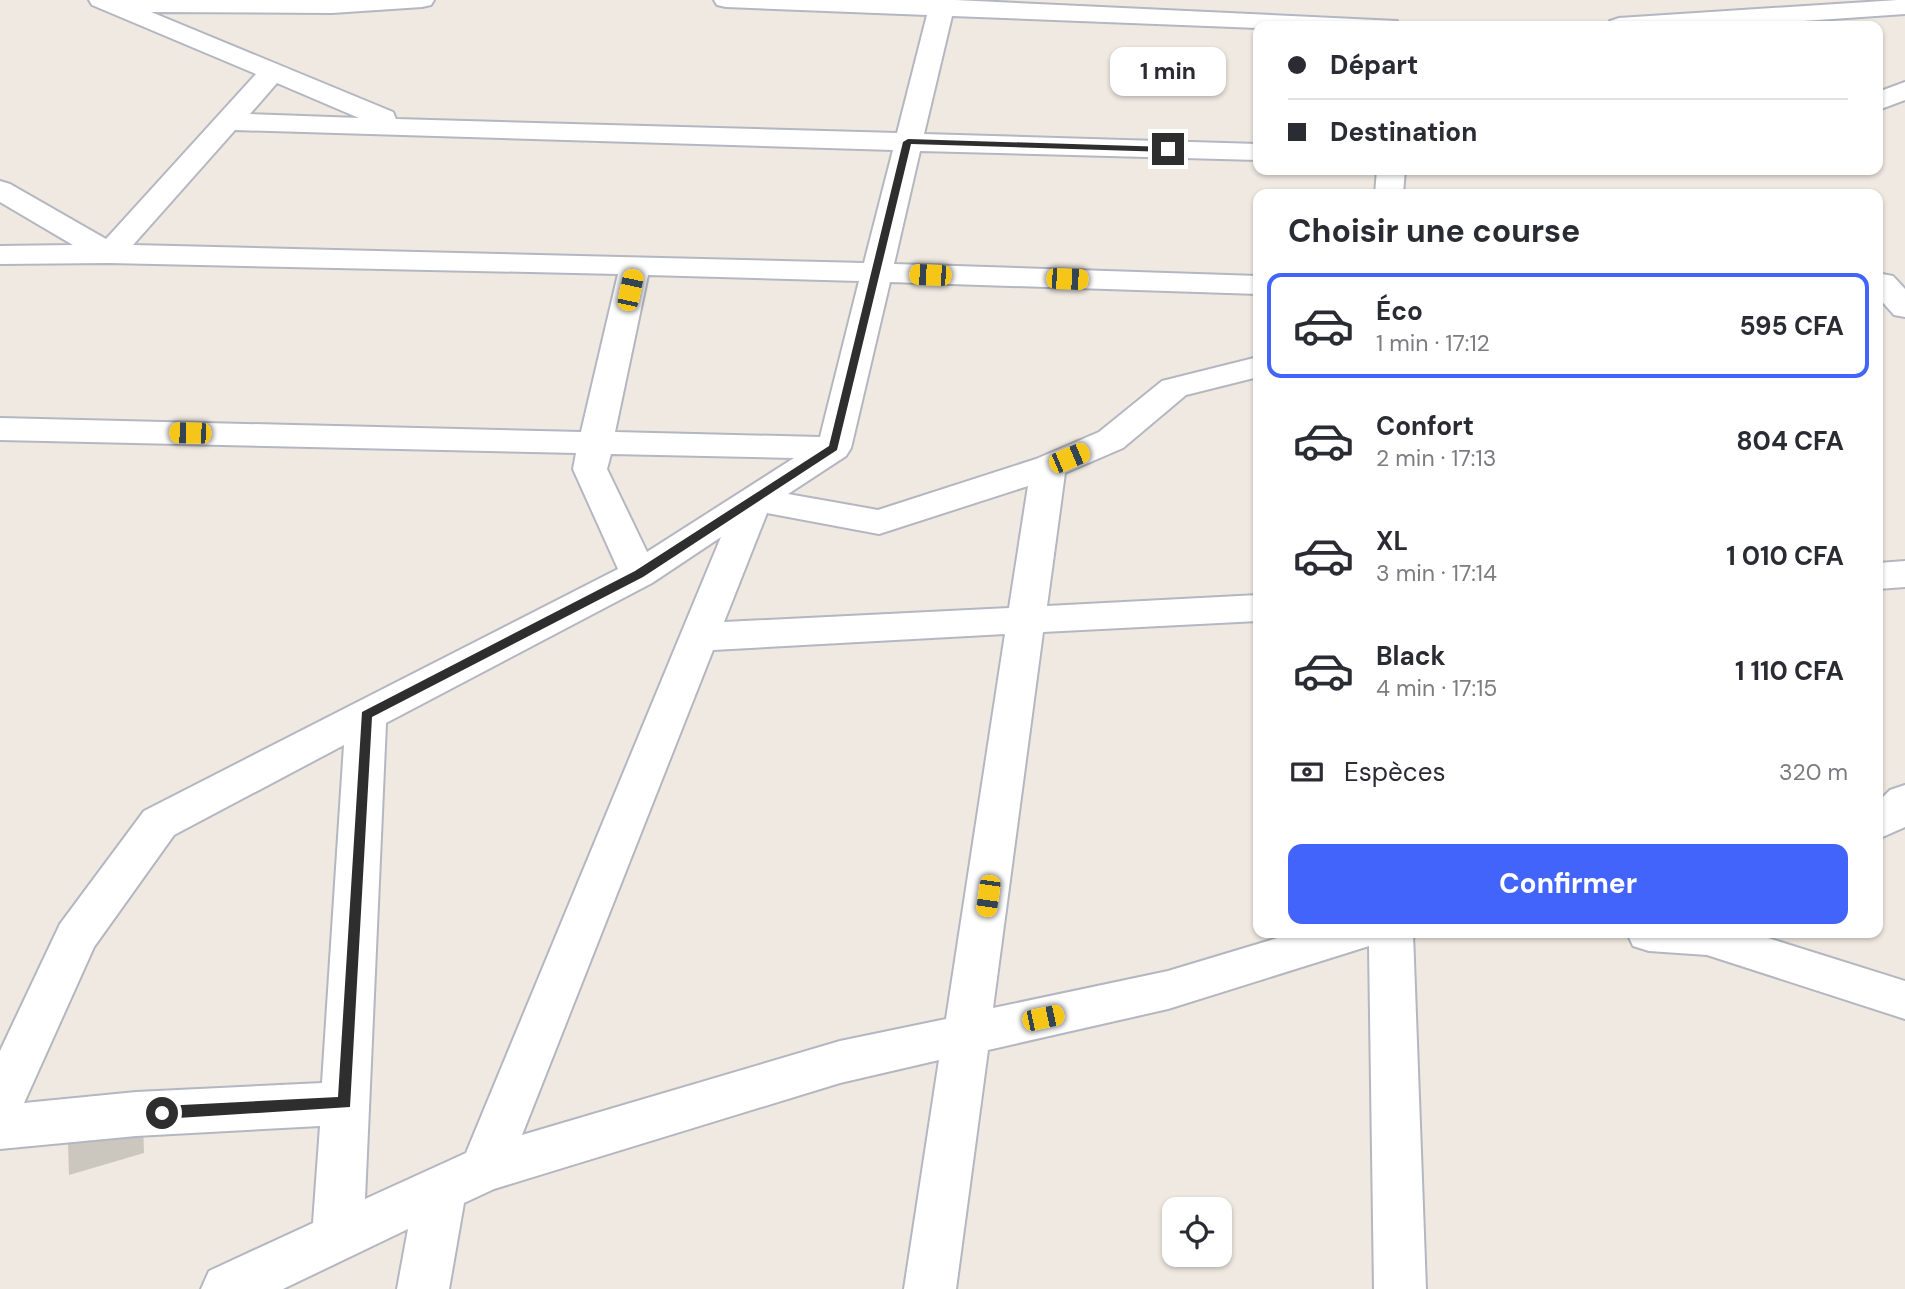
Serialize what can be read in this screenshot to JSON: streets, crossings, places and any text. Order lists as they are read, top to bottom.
{
  "page": {
    "banner": ["Départ", "Destination"],
    "bubble": "1 min",
    "heading": "Choisir une course",
    "list": [
      {
        "name": "Éco",
        "note": "1 min · 17:12",
        "value": "595 CFA"
      },
      {
        "name": "Confort",
        "note": "2 min · 17:13",
        "value": "804 CFA"
      },
      {
        "name": "XL",
        "note": "3 min · 17:14",
        "value": "1 010 CFA"
      },
      {
        "name": "Black",
        "note": "4 min · 17:15",
        "value": "1 110 CFA"
      }
    ],
    "pay": ["Espèces", "320 m"],
    "buttons": "Confirmer"
  }
}
